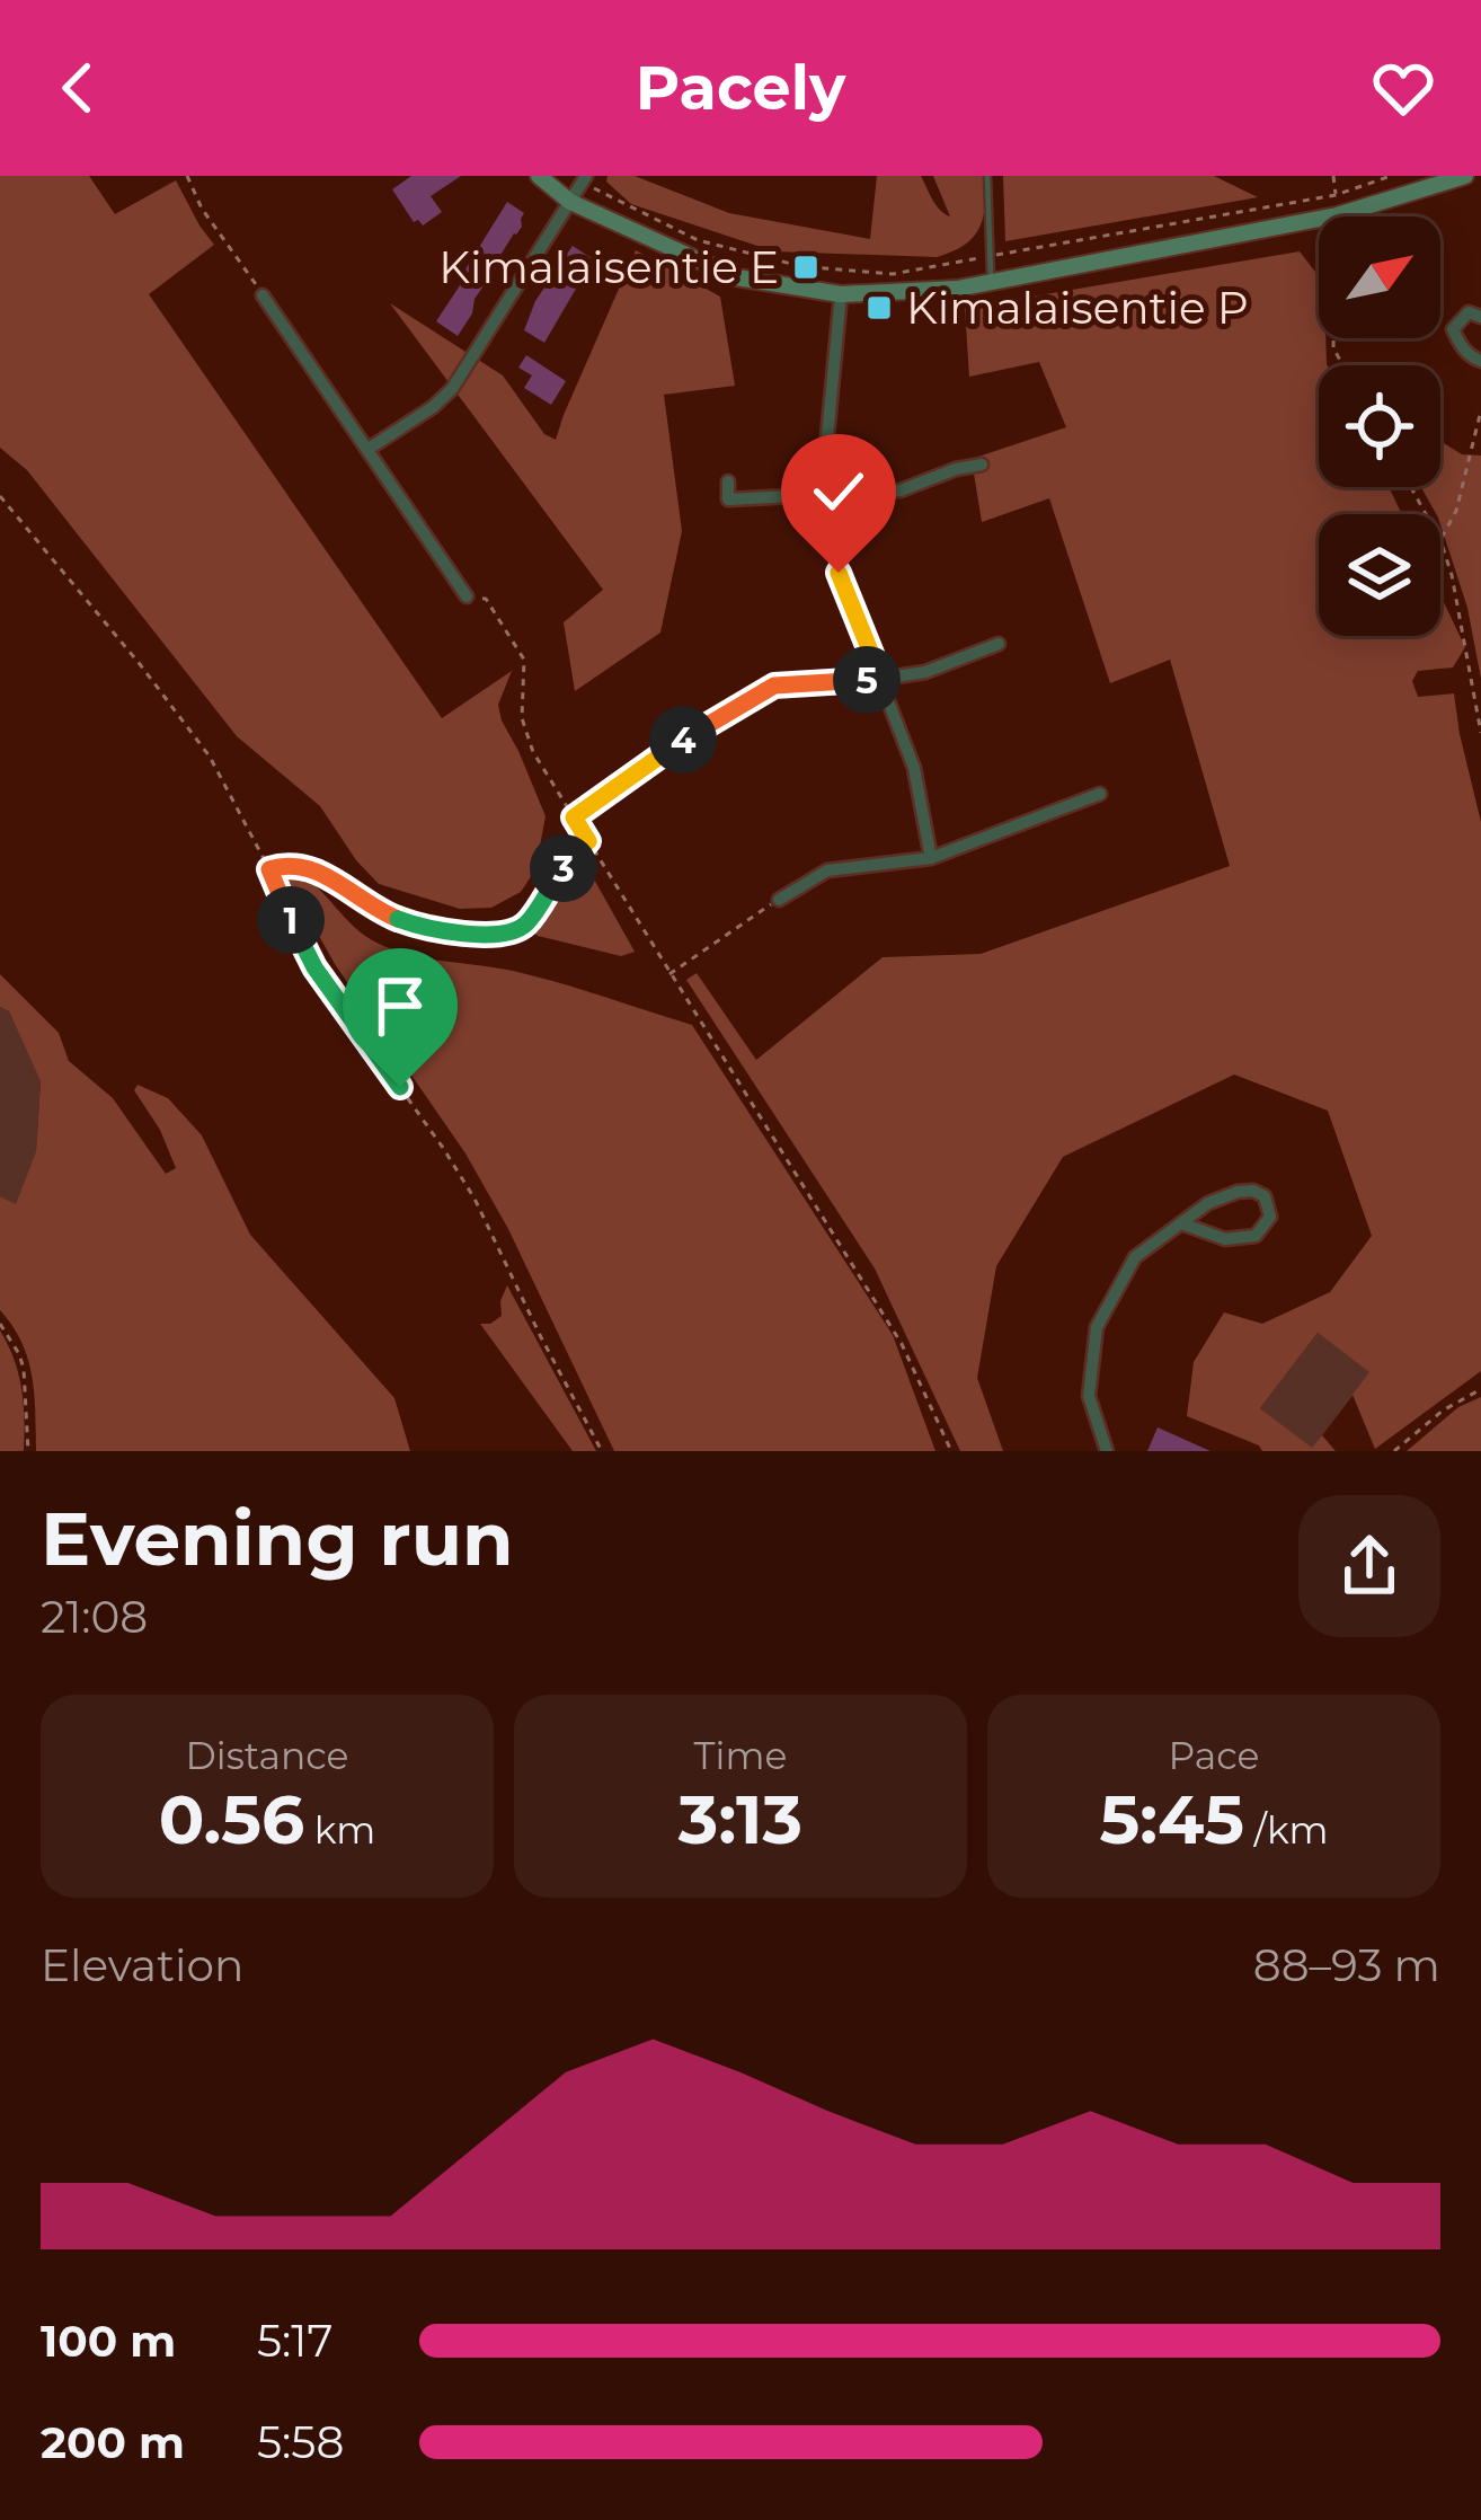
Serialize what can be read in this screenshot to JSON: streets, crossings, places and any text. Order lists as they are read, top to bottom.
{
  "places": {
    "transit": ["Kimalaisentie E", "Kimalaisentie P"]
  },
  "north": "top right",
  "page": {
    "header": "Pacely",
    "pins": [
      "5",
      "4",
      "3",
      "1"
    ],
    "heading": ["Evening run", "21:08"],
    "stats": [
      ["Distance", "0.56 km"],
      ["Time", "3:13"],
      ["Pace", "5:45 /km"]
    ],
    "chart": ["Elevation", "88–93 m"],
    "list": [
      {
        "name": "100 m",
        "note": "5:17"
      },
      {
        "name": "200 m",
        "note": "5:58"
      }
    ]
  }
}
